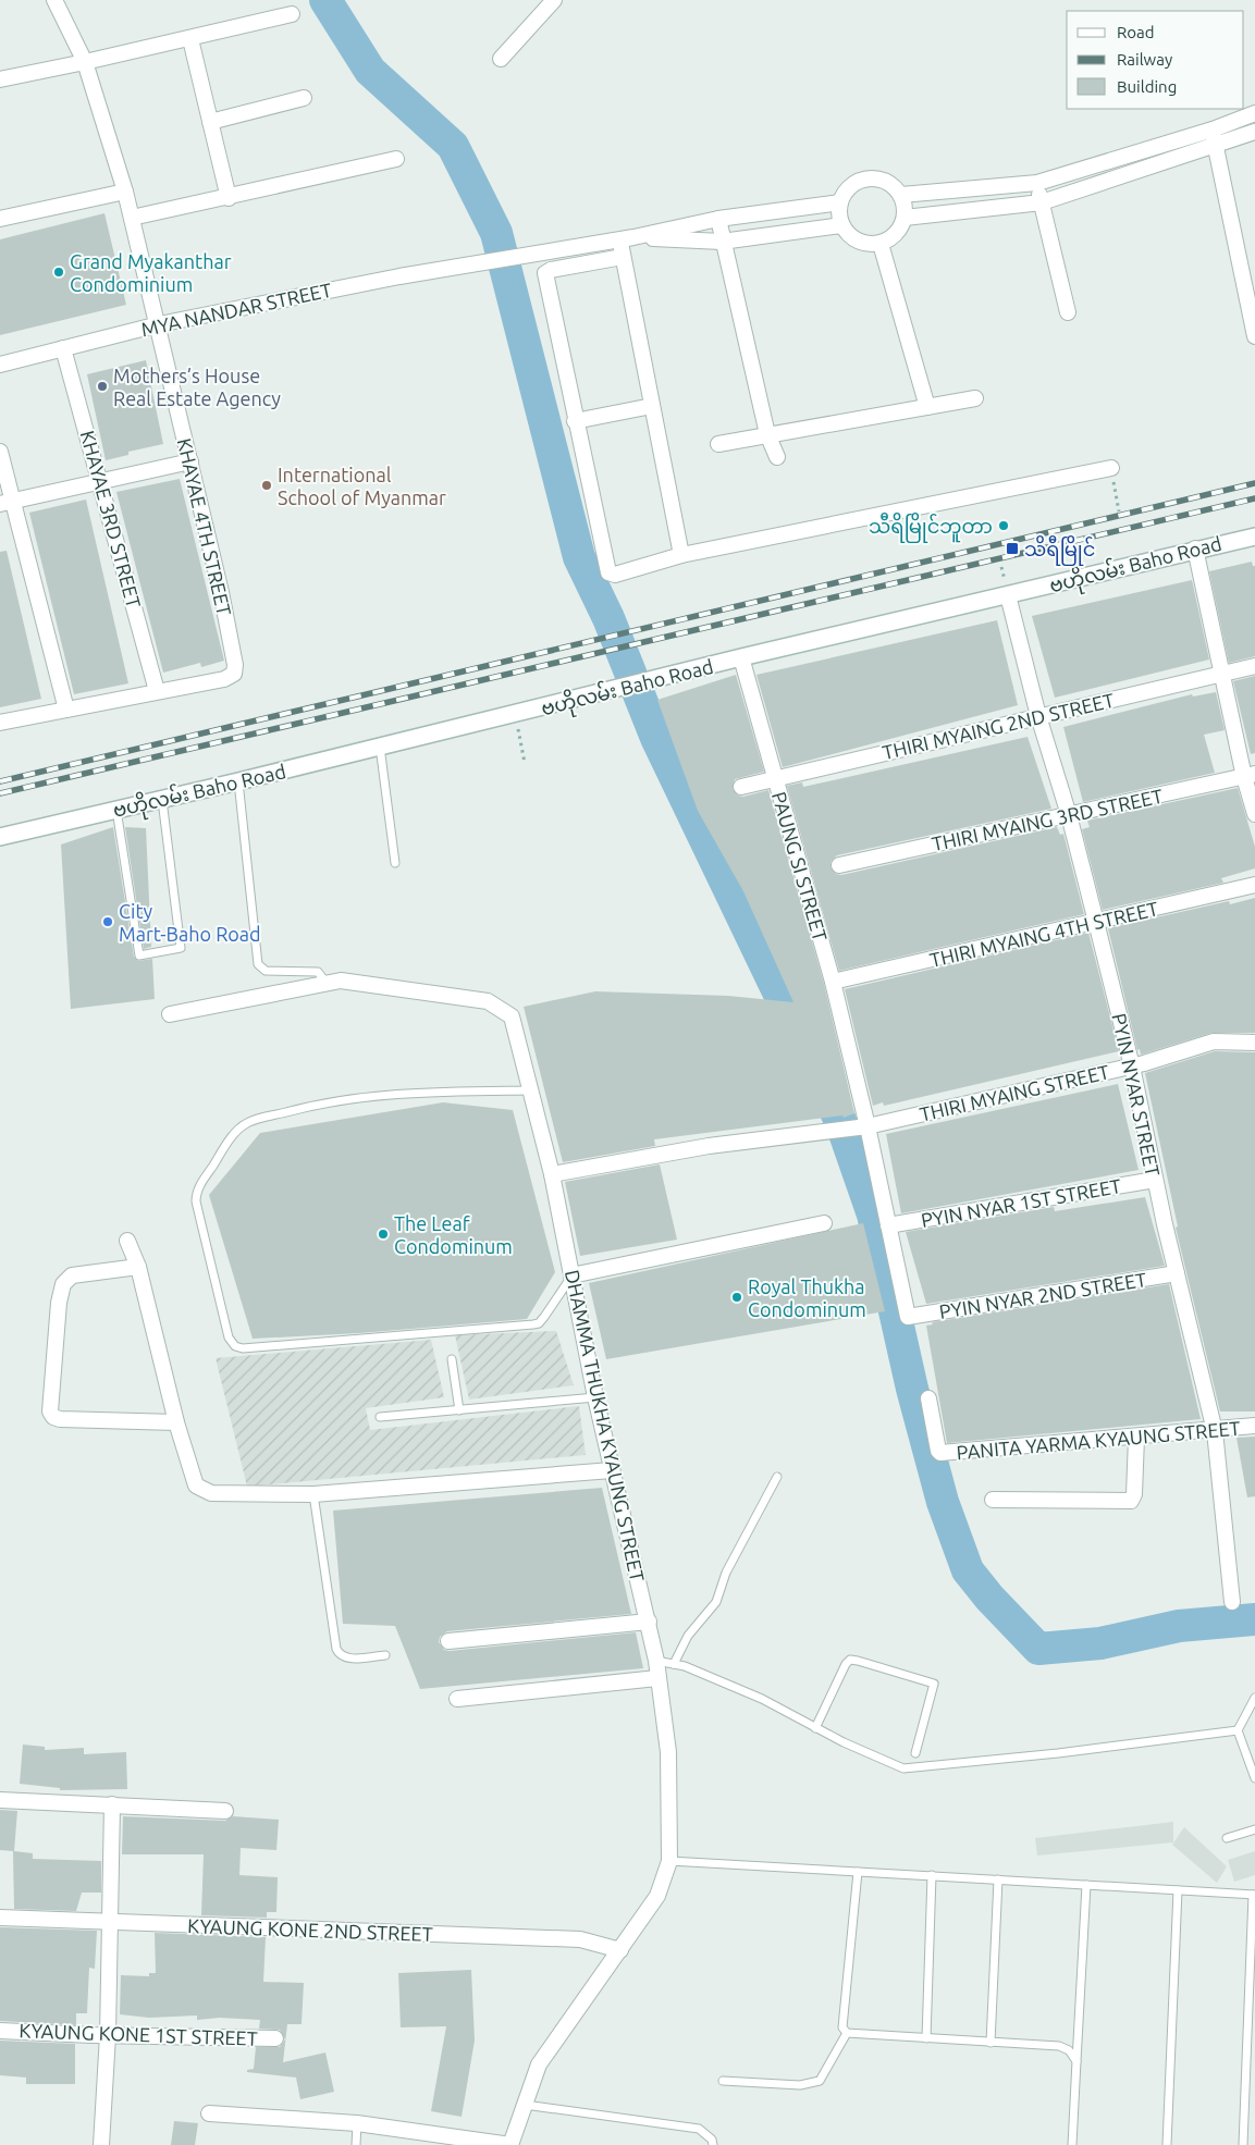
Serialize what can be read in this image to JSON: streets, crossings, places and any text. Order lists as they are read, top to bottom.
{
  "streets": {
    "main road": ["ဗဟိုလမ်း Baho Road"],
    "street": [
      "MYA NANDAR STREET",
      "KHAYAE 3RD STREET",
      "KHAYAE 4TH STREET",
      "THIRI MYAING 2ND STREET",
      "THIRI MYAING 3RD STREET",
      "PAUNG SI STREET",
      "THIRI MYAING 4TH STREET",
      "THIRI MYAING STREET",
      "PYIN NYAR STREET",
      "PYIN NYAR 1ST STREET",
      "PYIN NYAR 2ND STREET",
      "DHAMMA THUKHA KYAUNG STREET",
      "PANITA YARMA KYAUNG STREET",
      "KYAUNG KONE 2ND STREET",
      "KYAUNG KONE 1ST STREET"
    ]
  },
  "crossings": [
    ["MYA NANDAR STREET", "KHAYAE 3RD STREET"],
    ["MYA NANDAR STREET", "KHAYAE 4TH STREET"],
    ["KHAYAE 3RD STREET", "KHAYAE 4TH STREET"],
    ["ဗဟိုလမ်း Baho Road", "PAUNG SI STREET"],
    ["ဗဟိုလမ်း Baho Road", "PYIN NYAR STREET"],
    ["THIRI MYAING 2ND STREET", "PAUNG SI STREET"],
    ["THIRI MYAING 2ND STREET", "PYIN NYAR STREET"],
    ["THIRI MYAING 3RD STREET", "PYIN NYAR STREET"],
    ["PAUNG SI STREET", "THIRI MYAING 4TH STREET"],
    ["PAUNG SI STREET", "THIRI MYAING STREET"],
    ["THIRI MYAING 4TH STREET", "PYIN NYAR STREET"],
    ["THIRI MYAING STREET", "PYIN NYAR STREET"],
    ["THIRI MYAING STREET", "DHAMMA THUKHA KYAUNG STREET"],
    ["PYIN NYAR STREET", "PYIN NYAR 1ST STREET"],
    ["PYIN NYAR STREET", "PYIN NYAR 2ND STREET"],
    ["PYIN NYAR STREET", "PANITA YARMA KYAUNG STREET"],
    ["PYIN NYAR 1ST STREET", "PYIN NYAR 2ND STREET"],
    ["DHAMMA THUKHA KYAUNG STREET", "KYAUNG KONE 2ND STREET"]
  ],
  "places": {
    "other": [
      "Grand Myakanthar Condominium",
      "Mothers’s House Real Estate Agency",
      "International School of Myanmar",
      "သီရိမြိုင်ဘူတာ",
      "City Mart-Baho Road",
      "The Leaf Condominum",
      "Royal Thukha Condominum"
    ],
    "transit": ["သိရီမြိုင်"]
  },
  "legend": ["Road", "Railway", "Building"]
}
